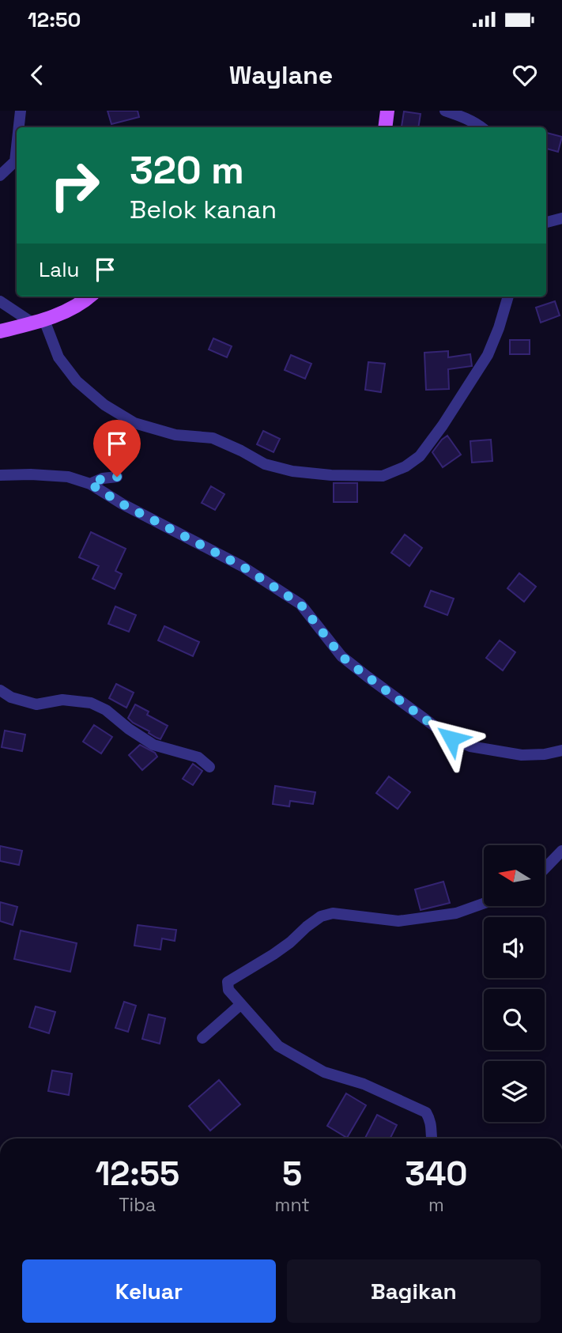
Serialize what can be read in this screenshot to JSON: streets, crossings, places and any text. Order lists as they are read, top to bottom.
{
  "north": "left",
  "page": {
    "status": "12:50",
    "header": "Waylane",
    "turn": ["320 m", "Belok kanan"],
    "then": "Lalu",
    "eta": [
      "12:55",
      "Tiba",
      "5",
      "mnt",
      "340",
      "m"
    ],
    "buttons": ["Keluar", "Bagikan"]
  }
}
